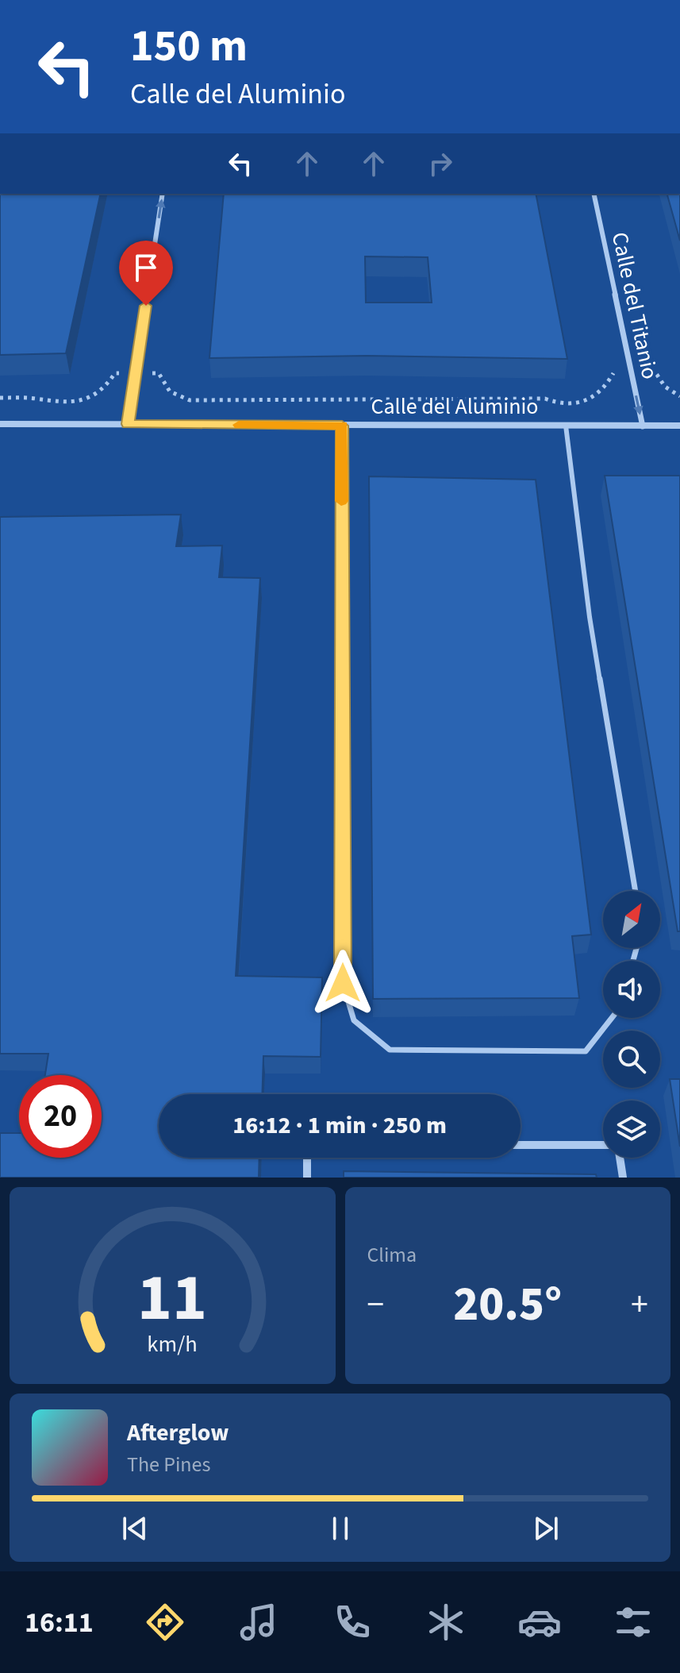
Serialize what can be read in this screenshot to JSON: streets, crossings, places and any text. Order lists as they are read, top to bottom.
{
  "streets": {
    "street": ["Calle del Titanio", "Calle del Aluminio"]
  },
  "crossings": [
    ["Calle del Titanio", "Calle del Aluminio"]
  ],
  "one_way": ["Calle del Titanio"],
  "north": "top right",
  "page": {
    "turn": ["150 m", "Calle del Aluminio"],
    "limit": "20",
    "trip": "16:12 · 1 min · 250 m",
    "tile": "Clima",
    "heat": ["−", "20.5°", "+"],
    "song": ["Afterglow", "The Pines"],
    "tabs": "16:11",
    "gauge": ["11", "km/h"]
  }
}
